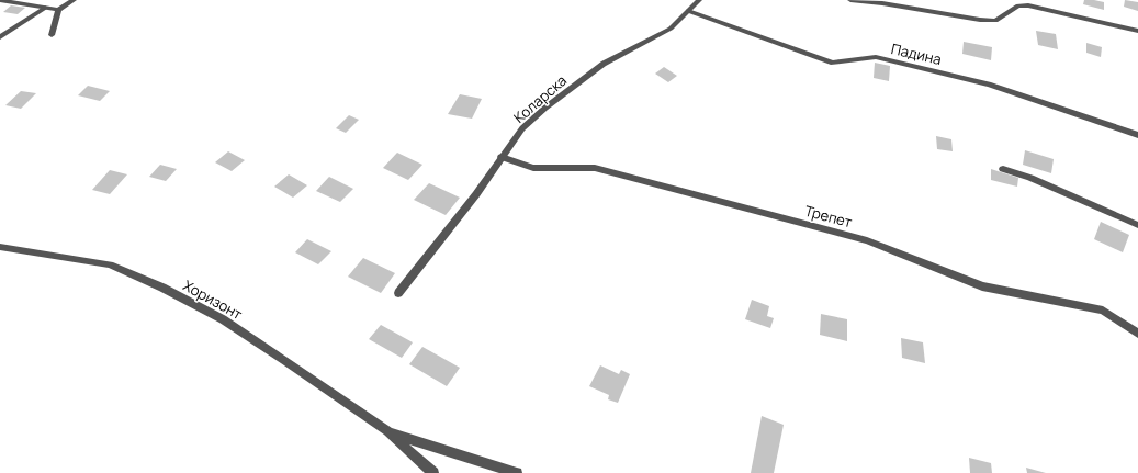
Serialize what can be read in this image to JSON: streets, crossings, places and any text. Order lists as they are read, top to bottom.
{
  "streets": {
    "street": [
      "Падина",
      "Коларска",
      "Трепет",
      "Хоризонт"
    ]
  },
  "crossings": [
    ["Падина", "Коларска"],
    ["Коларска", "Трепет"]
  ]
}
